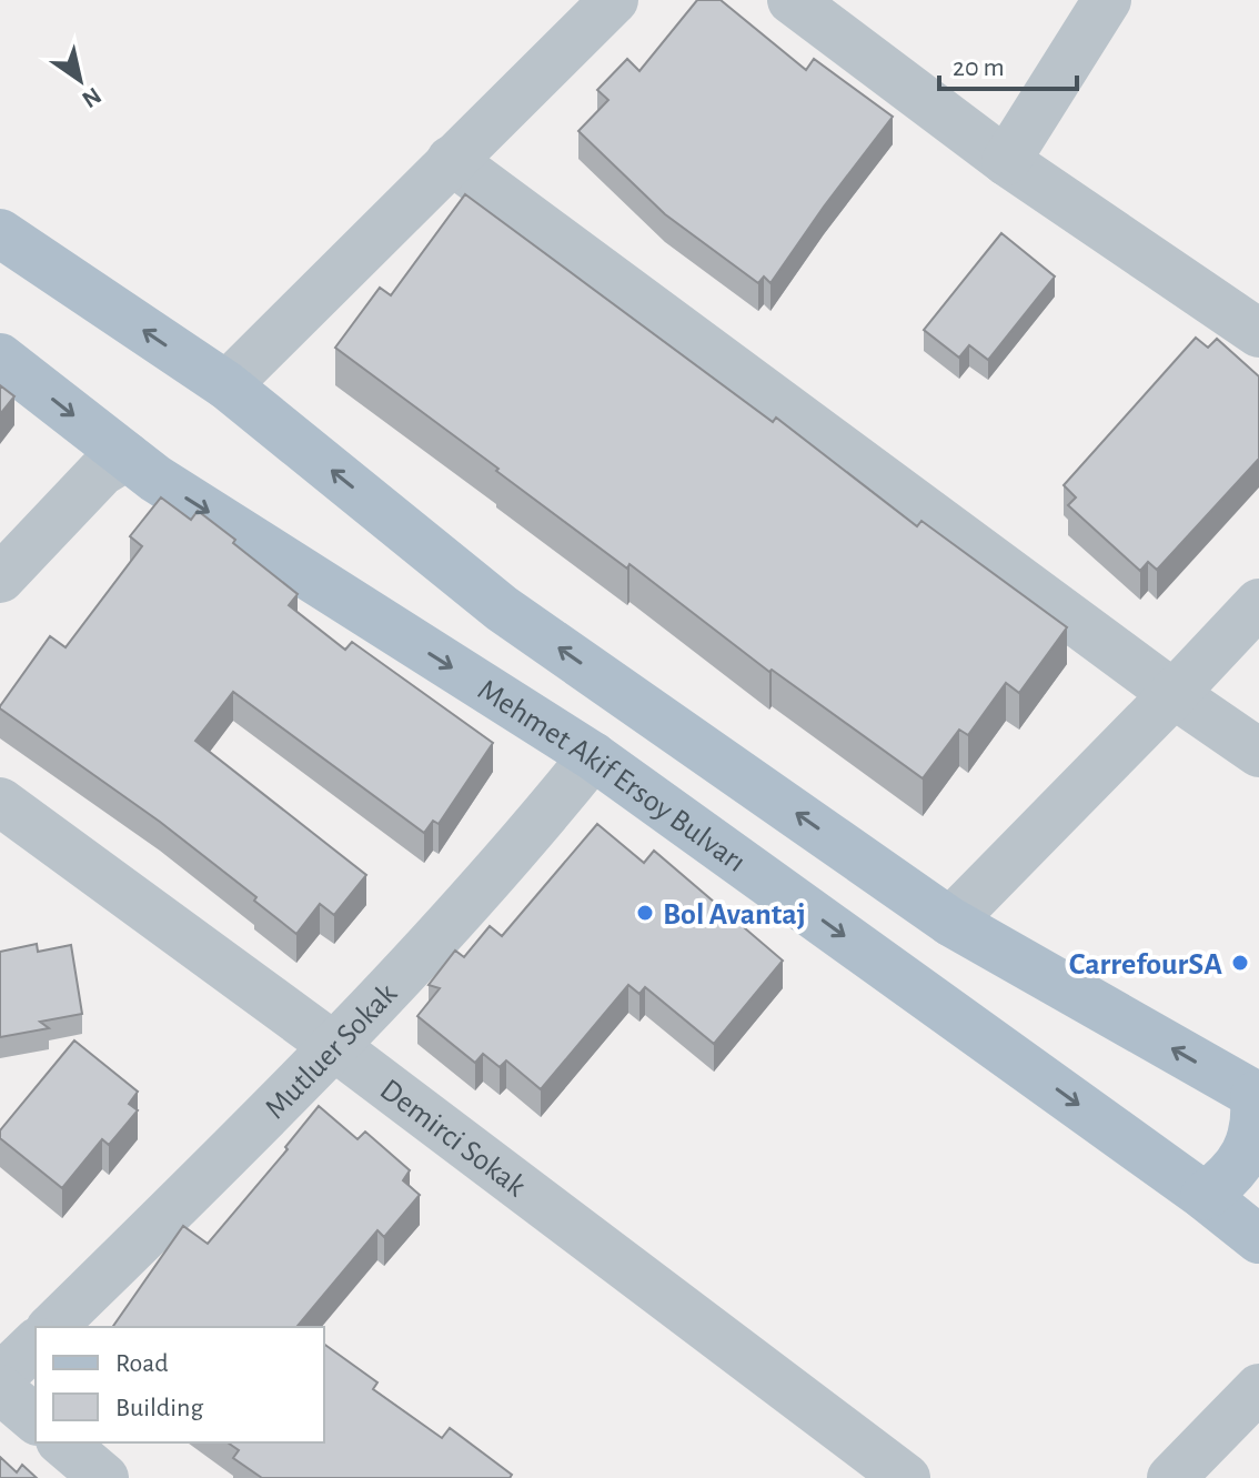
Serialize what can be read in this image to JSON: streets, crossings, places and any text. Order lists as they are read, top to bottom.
{
  "streets": {
    "main road": ["Mehmet Akif Ersoy Bulvarı"],
    "street": ["Mutluer Sokak", "Demirci Sokak"]
  },
  "crossings": [
    ["Mehmet Akif Ersoy Bulvarı", "Mutluer Sokak"],
    ["Mutluer Sokak", "Demirci Sokak"]
  ],
  "places": ["Bol Avantaj", "CarrefourSA"],
  "legend": ["Road", "Building"],
  "scale_bar": "20 m",
  "north": "bottom right"
}
